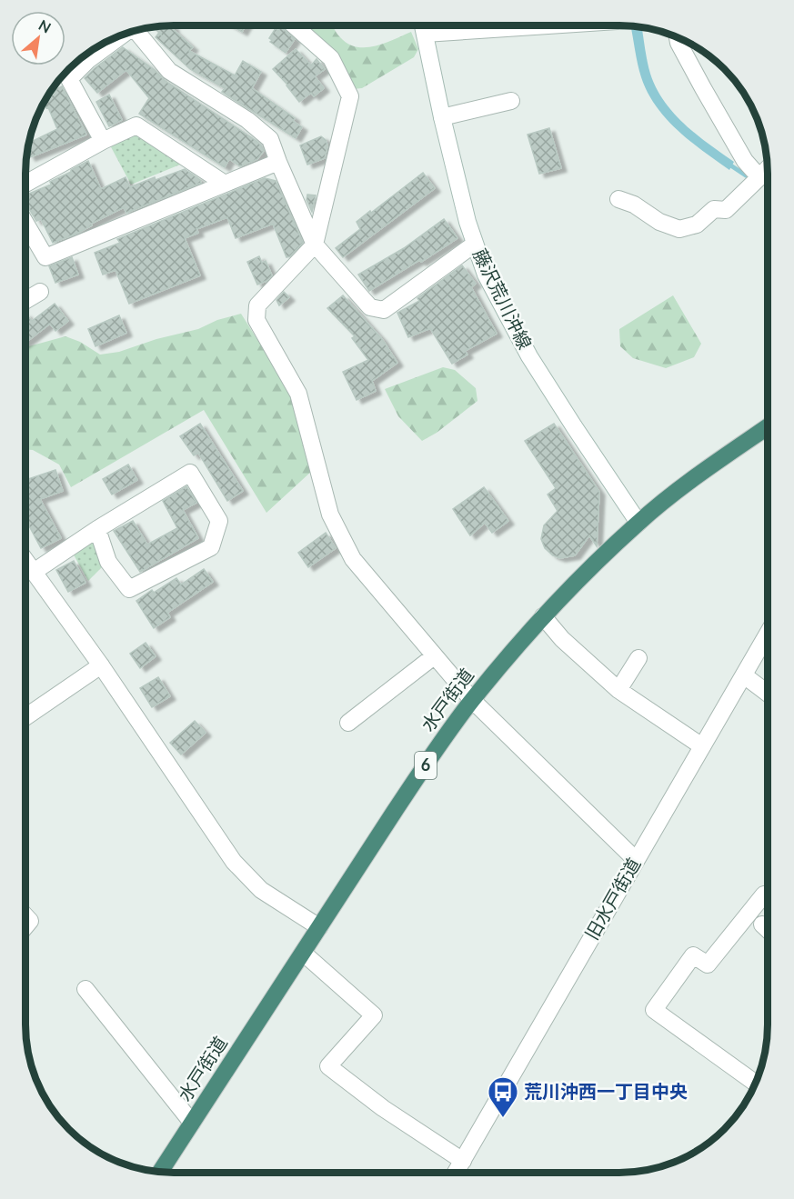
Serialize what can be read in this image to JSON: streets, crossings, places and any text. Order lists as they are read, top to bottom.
{
  "streets": {
    "highway": ["水戸街道", "6"],
    "street": ["藤沢荒川沖線", "旧水戸街道"]
  },
  "crossings": [
    ["藤沢荒川沖線", "水戸街道"]
  ],
  "places": {
    "bus stop": ["荒川沖西一丁目中央"]
  },
  "north": "top right"
}
